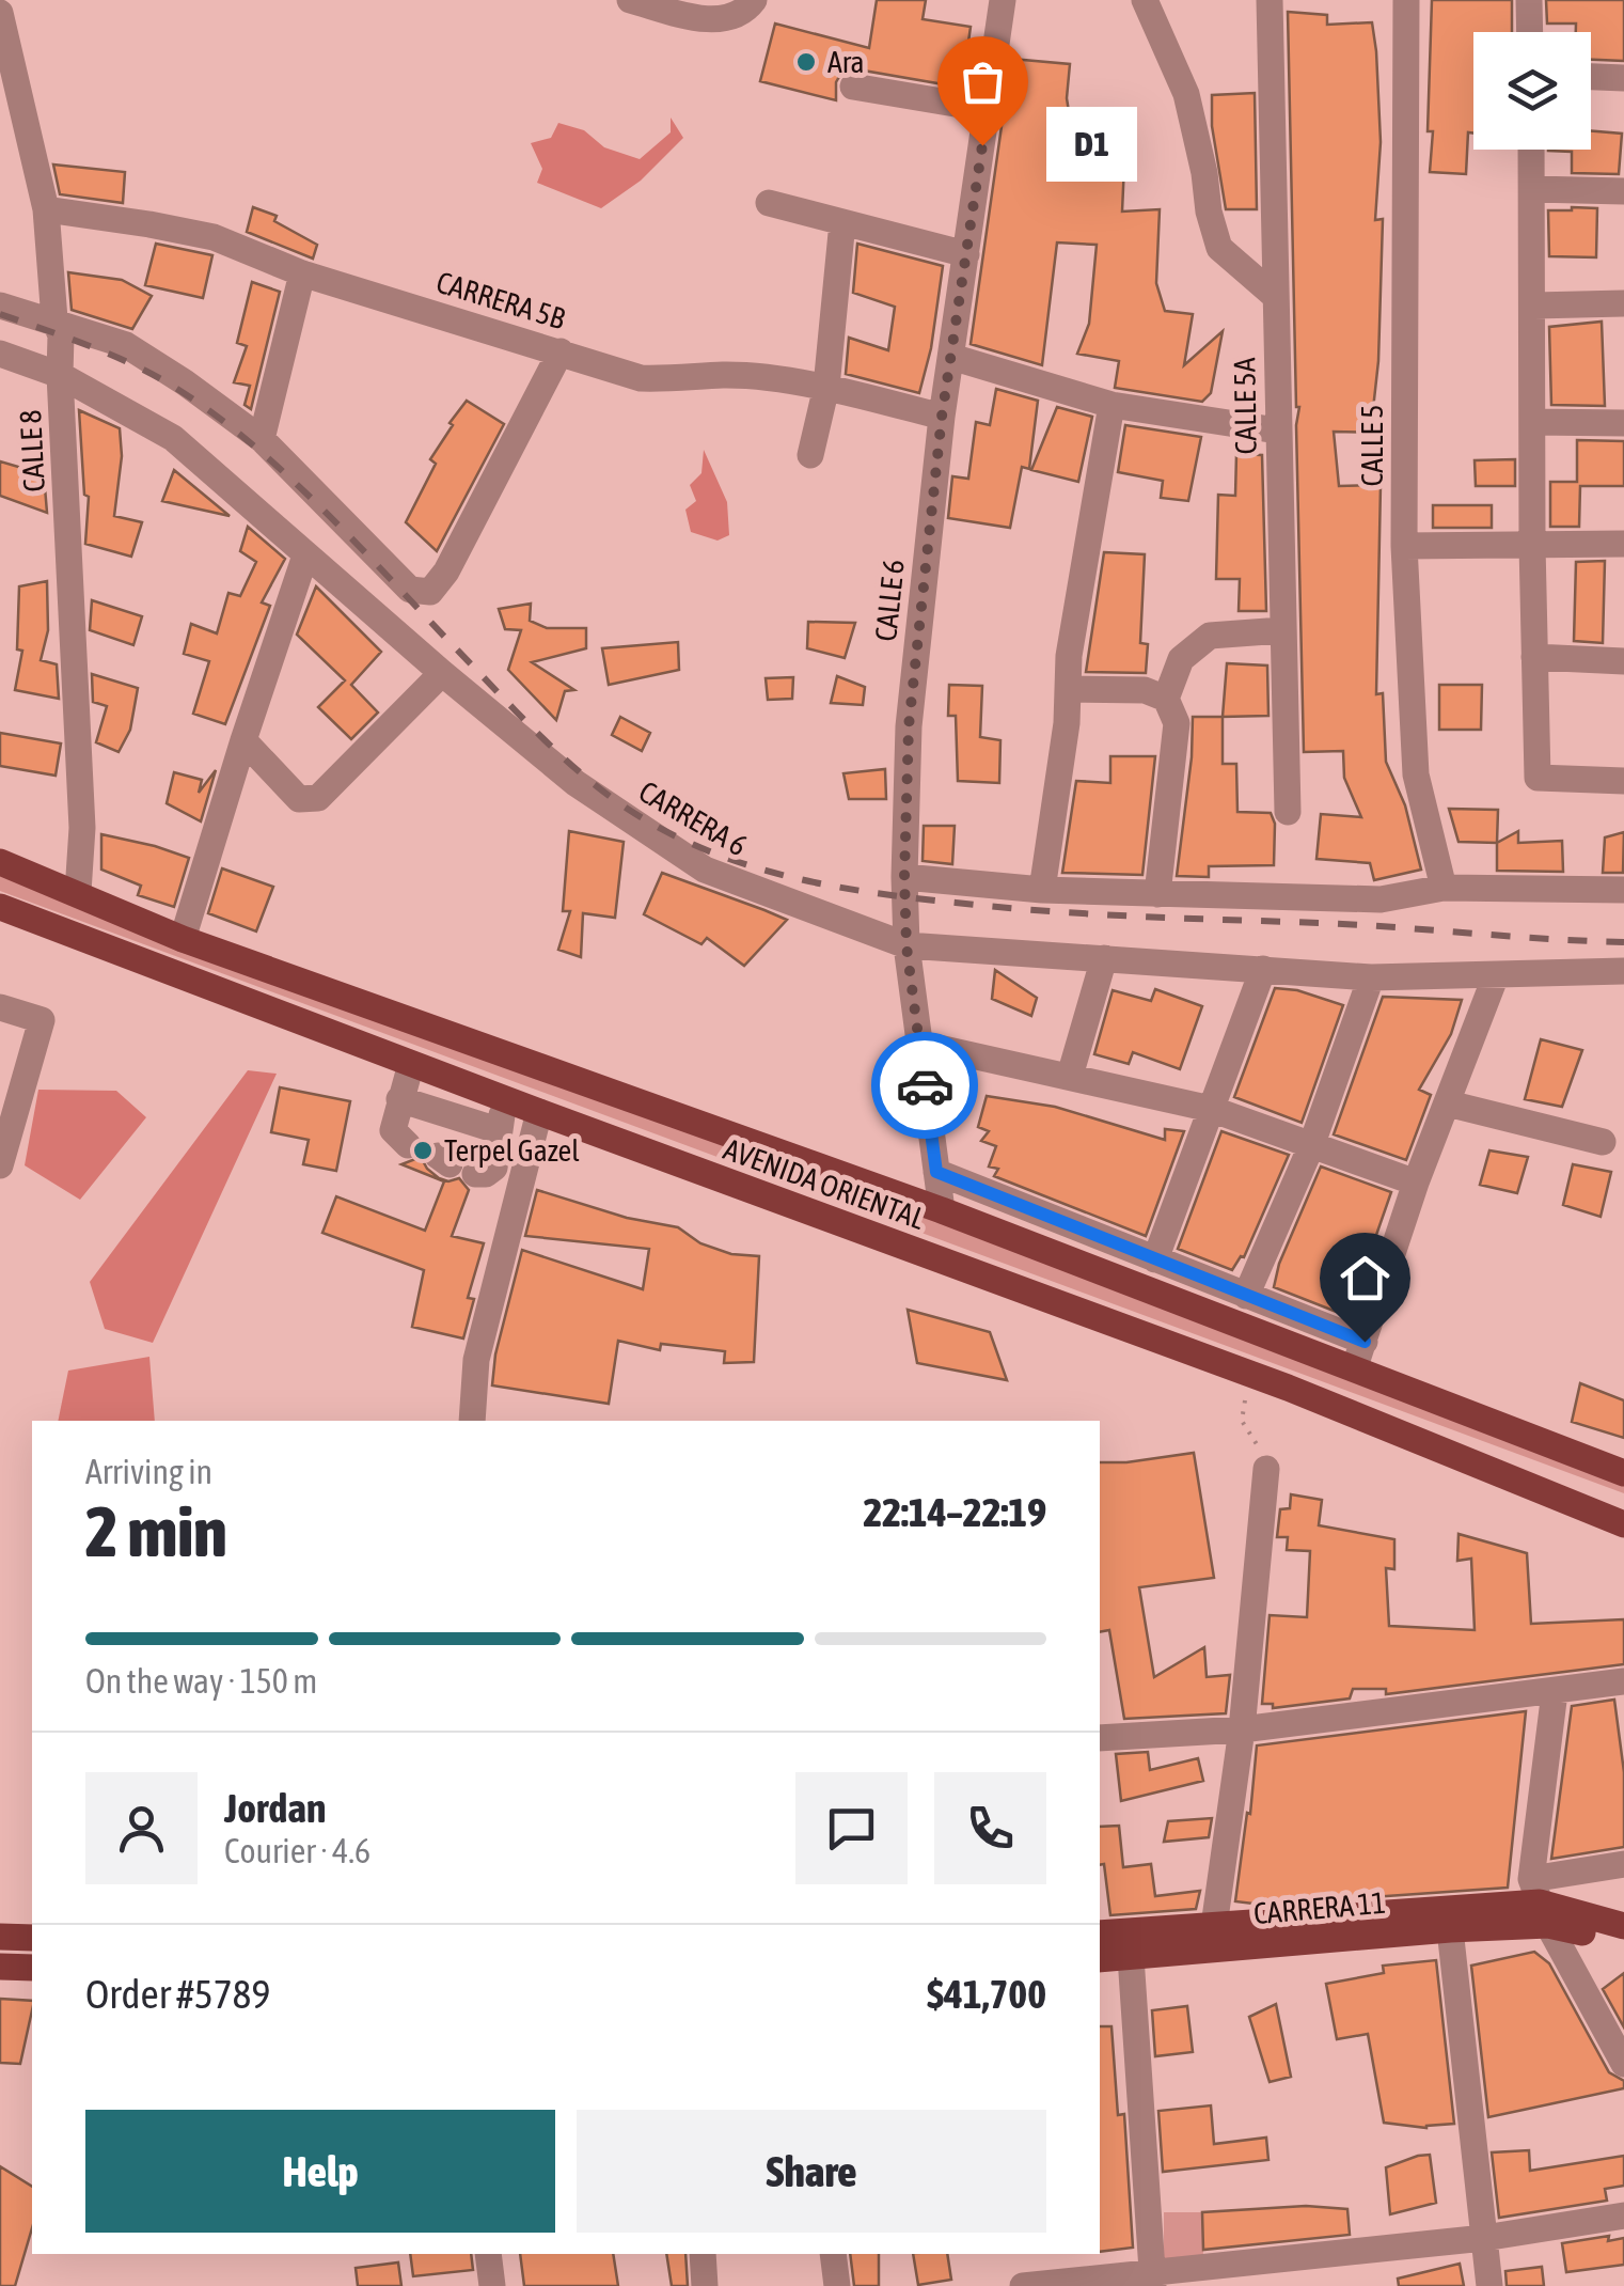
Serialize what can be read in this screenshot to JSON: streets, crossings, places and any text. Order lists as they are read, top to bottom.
{
  "streets": {
    "main road": ["AVENIDA ORIENTAL", "CARRERA 11"],
    "street": [
      "CARRERA 5B",
      "CALLE 5A",
      "CALLE 5",
      "CALLE 8",
      "CALLE 6",
      "CARRERA 6"
    ]
  },
  "crossings": [
    ["CARRERA 5B", "CALLE 8"],
    ["CARRERA 5B", "CALLE 6"],
    ["CALLE 8", "CARRERA 6"],
    ["CALLE 8", "AVENIDA ORIENTAL"],
    ["CALLE 6", "CARRERA 6"],
    ["CALLE 6", "AVENIDA ORIENTAL"]
  ],
  "places": ["Ara", "D1", "Terpel Gazel"],
  "page": {
    "bubble": "D1",
    "heading": ["2 min", "Arriving in", "22:14–22:19"],
    "panel": [
      "Jordan",
      "Courier · 4.6",
      "Order #5789",
      "$41,700"
    ],
    "bar": "On the way · 150 m",
    "buttons": ["Help", "Share"]
  }
}
